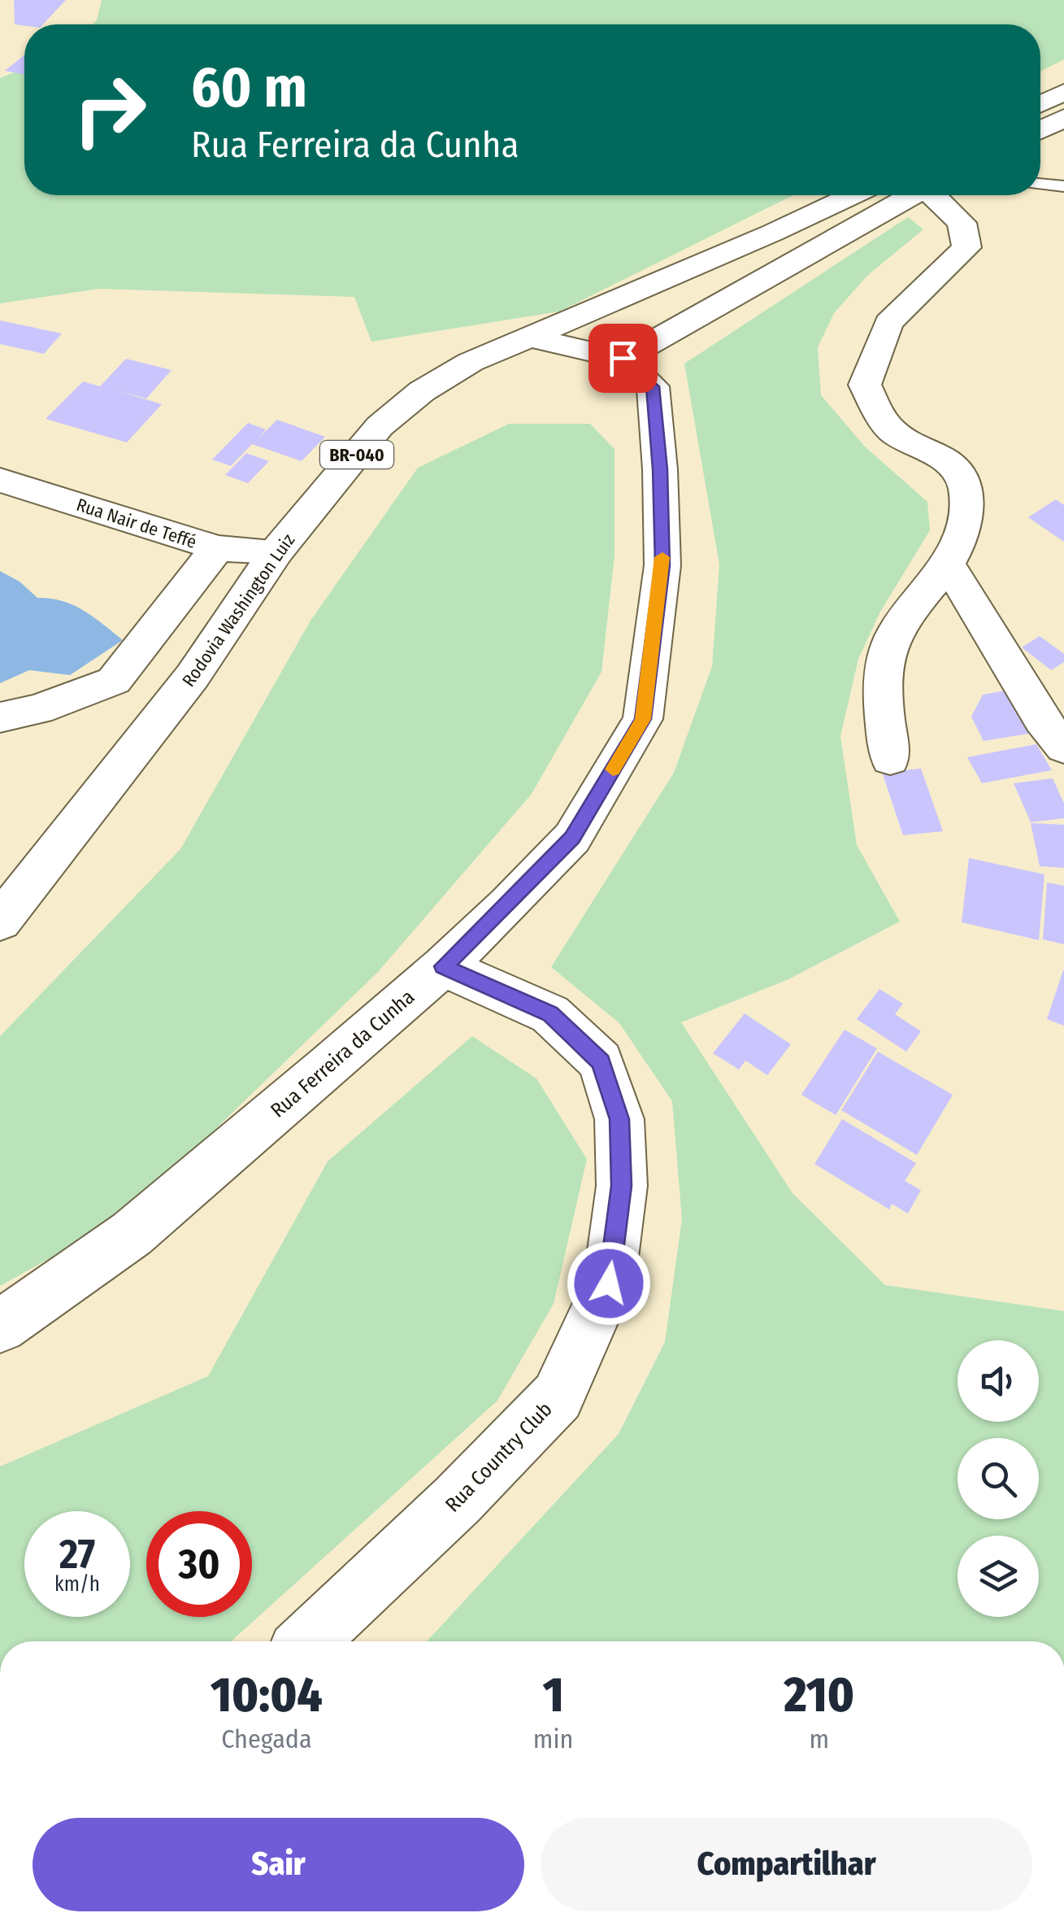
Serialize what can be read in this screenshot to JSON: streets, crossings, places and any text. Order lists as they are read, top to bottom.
{
  "streets": {
    "main road": [
      "BR-040",
      "Rua Nair de Teffé",
      "Rodovia Washington Luiz",
      "Rua Ferreira da Cunha",
      "Rua Country Club"
    ]
  },
  "crossings": [
    ["Rua Nair de Teffé", "Rodovia Washington Luiz"],
    ["Rua Ferreira da Cunha", "Rua Country Club"]
  ],
  "page": {
    "turn": ["60 m", "Rua Ferreira da Cunha"],
    "speed": "27 km/h",
    "limit": "30",
    "eta": [
      "10:04",
      "Chegada",
      "1",
      "min",
      "210",
      "m"
    ],
    "buttons": ["Sair", "Compartilhar"]
  }
}
